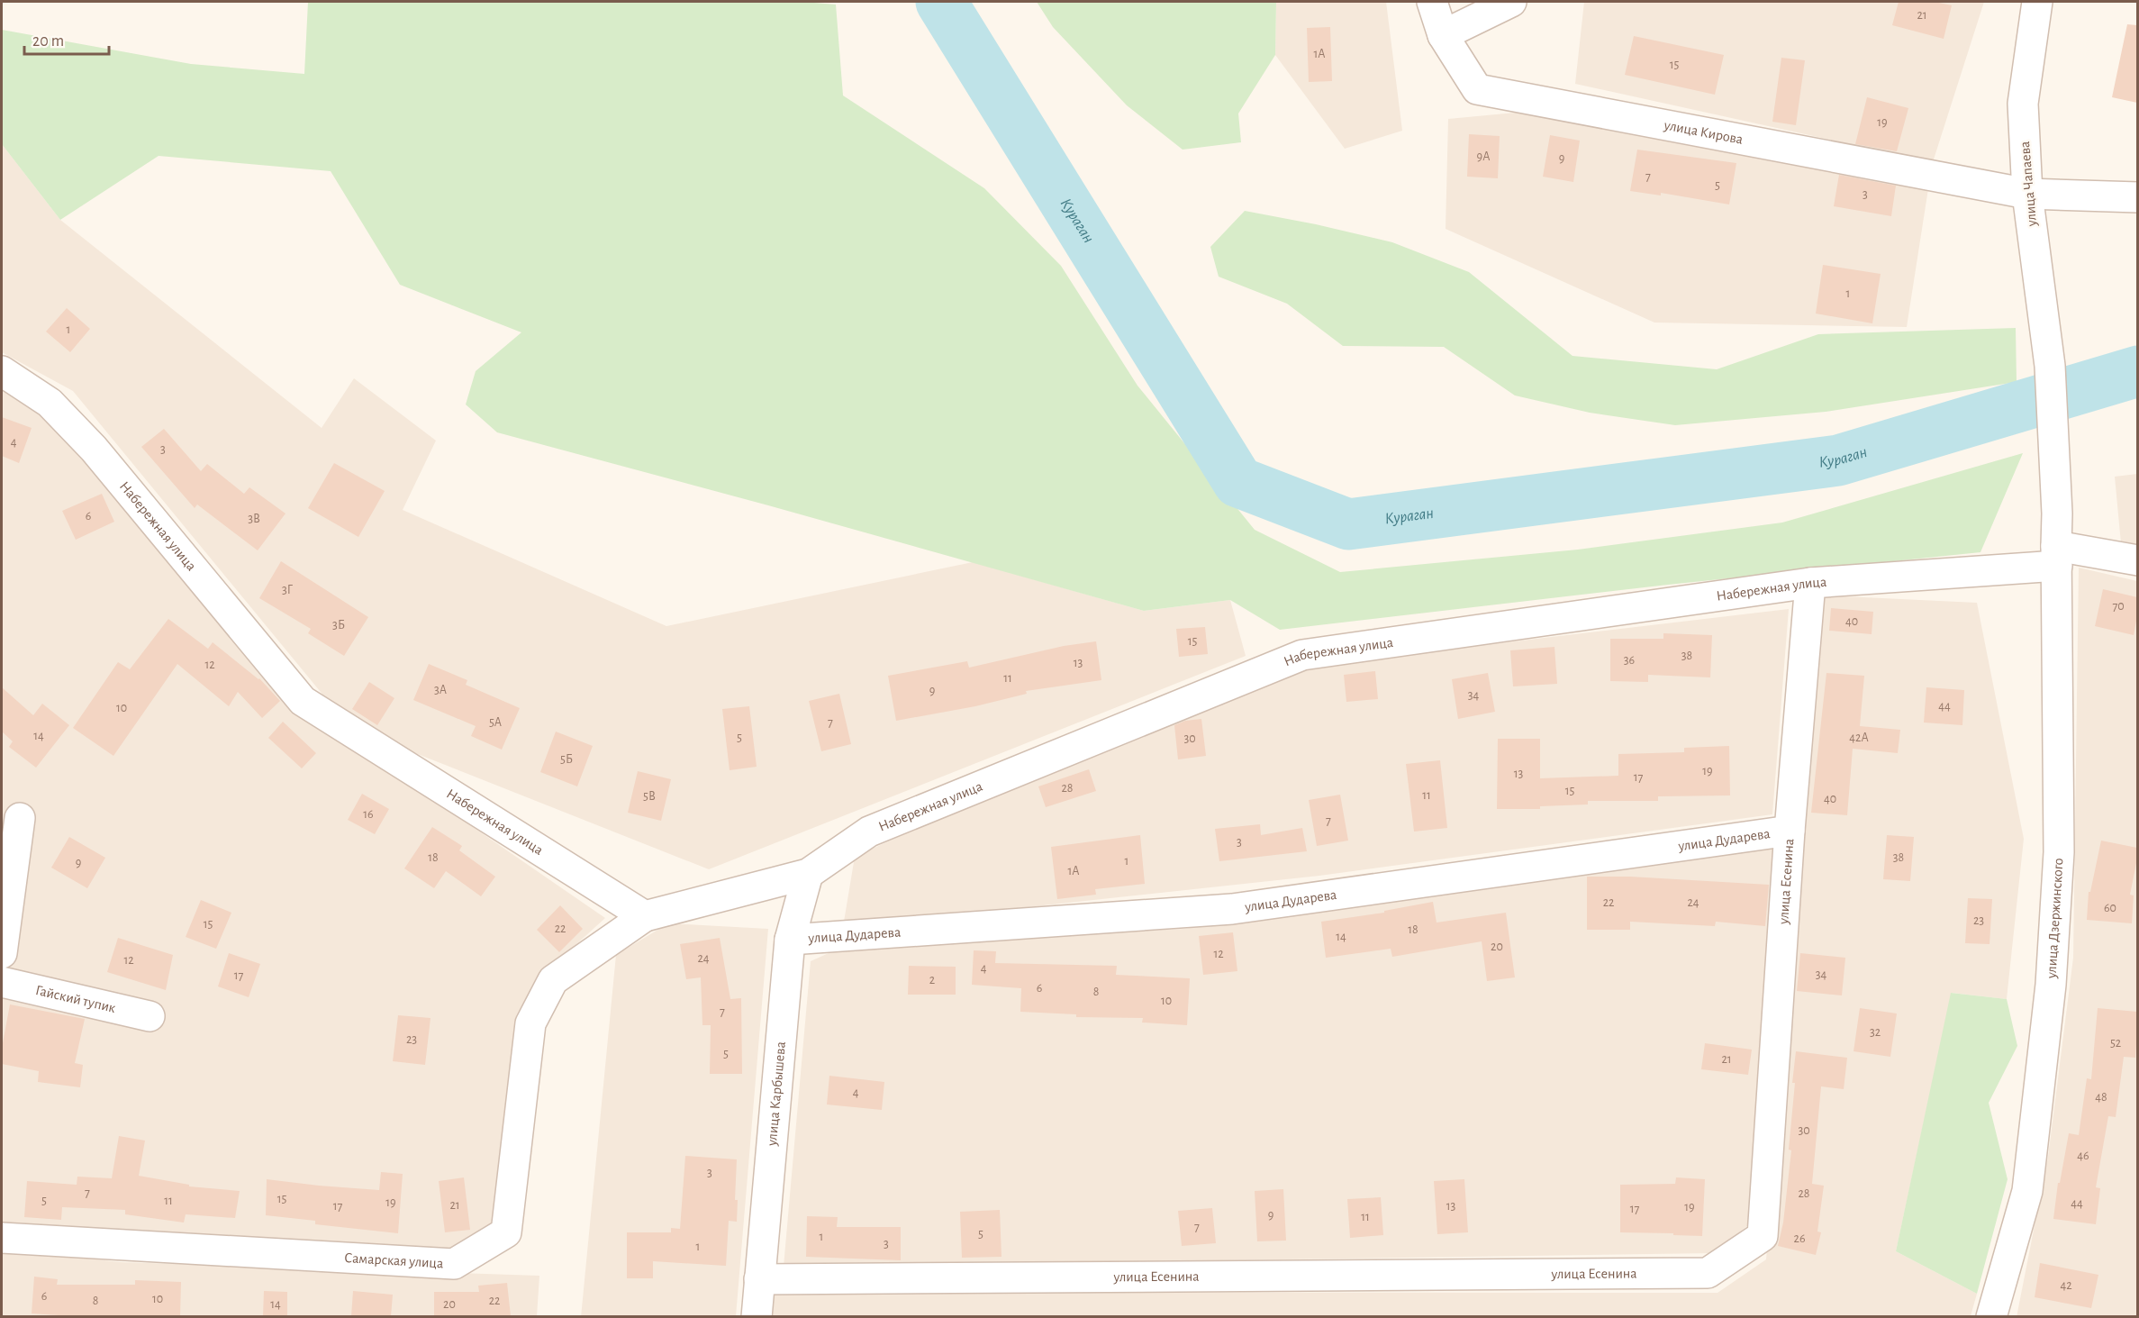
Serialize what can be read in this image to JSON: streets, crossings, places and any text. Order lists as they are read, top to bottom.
{
  "streets": {
    "street": [
      "улица Кирова",
      "улица Чапаева",
      "Набережная улица",
      "улица Дударева",
      "улица Есенина",
      "улица Дзержинского",
      "Гайский тупик",
      "улица Карбышева",
      "Самарская улица"
    ]
  },
  "crossings": [
    ["улица Кирова", "улица Чапаева"],
    ["улица Чапаева", "улица Дзержинского"],
    ["Набережная улица", "улица Есенина"],
    ["Набережная улица", "улица Дзержинского"],
    ["Набережная улица", "улица Карбышева"],
    ["Набережная улица", "Самарская улица"],
    ["улица Дударева", "улица Есенина"],
    ["улица Дударева", "улица Карбышева"],
    ["улица Есенина", "улица Карбышева"]
  ],
  "water": ["Кураган"],
  "house_numbers": [
    "21",
    "1А",
    "15",
    "19",
    "9А",
    "9",
    "7",
    "5",
    "3",
    "1",
    "1",
    "4",
    "3",
    "6",
    "3В",
    "3Г",
    "70",
    "40",
    "3Б",
    "15",
    "38",
    "36",
    "13",
    "12",
    "11",
    "3А",
    "9",
    "34",
    "44",
    "10",
    "5А",
    "7",
    "14",
    "5",
    "42А",
    "30",
    "5Б",
    "19",
    "13",
    "17",
    "28",
    "15",
    "11",
    "5В",
    "40",
    "16",
    "7",
    "3",
    "18",
    "38",
    "1",
    "9",
    "1А",
    "22",
    "24",
    "60",
    "23",
    "15",
    "22",
    "18",
    "14",
    "20",
    "12",
    "24",
    "12",
    "4",
    "34",
    "17",
    "2",
    "6",
    "8",
    "10",
    "7",
    "32",
    "23",
    "52",
    "5",
    "21",
    "4",
    "48",
    "30",
    "46",
    "3",
    "7",
    "28",
    "15",
    "5",
    "11",
    "19",
    "44",
    "21",
    "17",
    "13",
    "19",
    "17",
    "9",
    "11",
    "7",
    "5",
    "1",
    "26",
    "3",
    "1",
    "42",
    "6",
    "10",
    "8",
    "22",
    "14",
    "20"
  ],
  "scale_bar": "20 m"
}
